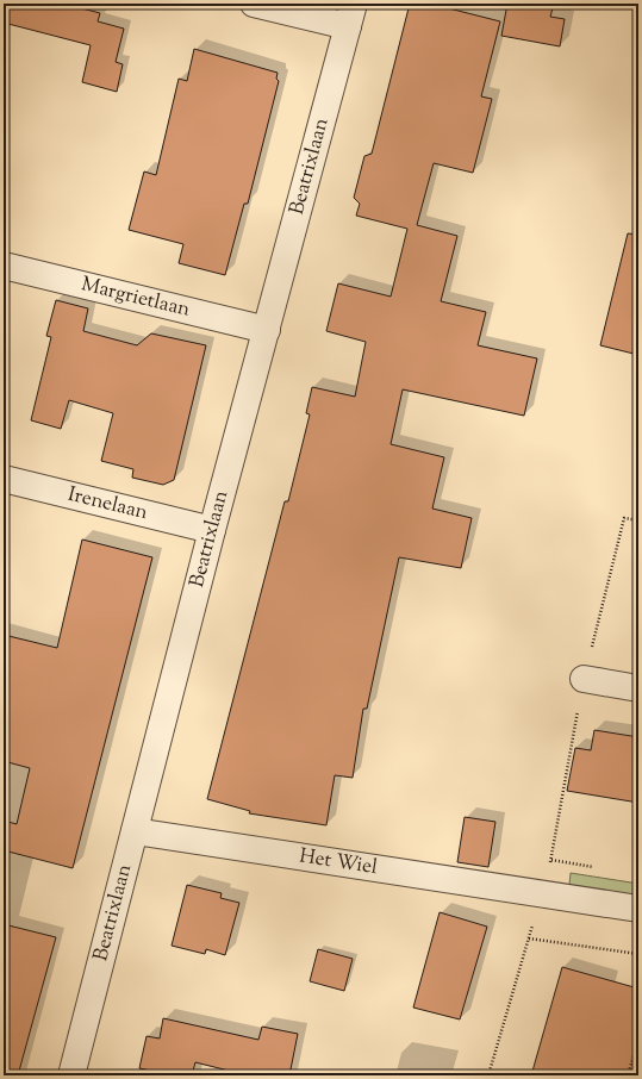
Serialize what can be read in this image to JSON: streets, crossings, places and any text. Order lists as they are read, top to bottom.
{
  "streets": {
    "street": [
      "Beatrixlaan",
      "Margrietlaan",
      "Irenelaan",
      "Het Wiel"
    ]
  },
  "crossings": [
    ["Beatrixlaan", "Margrietlaan"],
    ["Beatrixlaan", "Irenelaan"],
    ["Beatrixlaan", "Het Wiel"]
  ]
}
